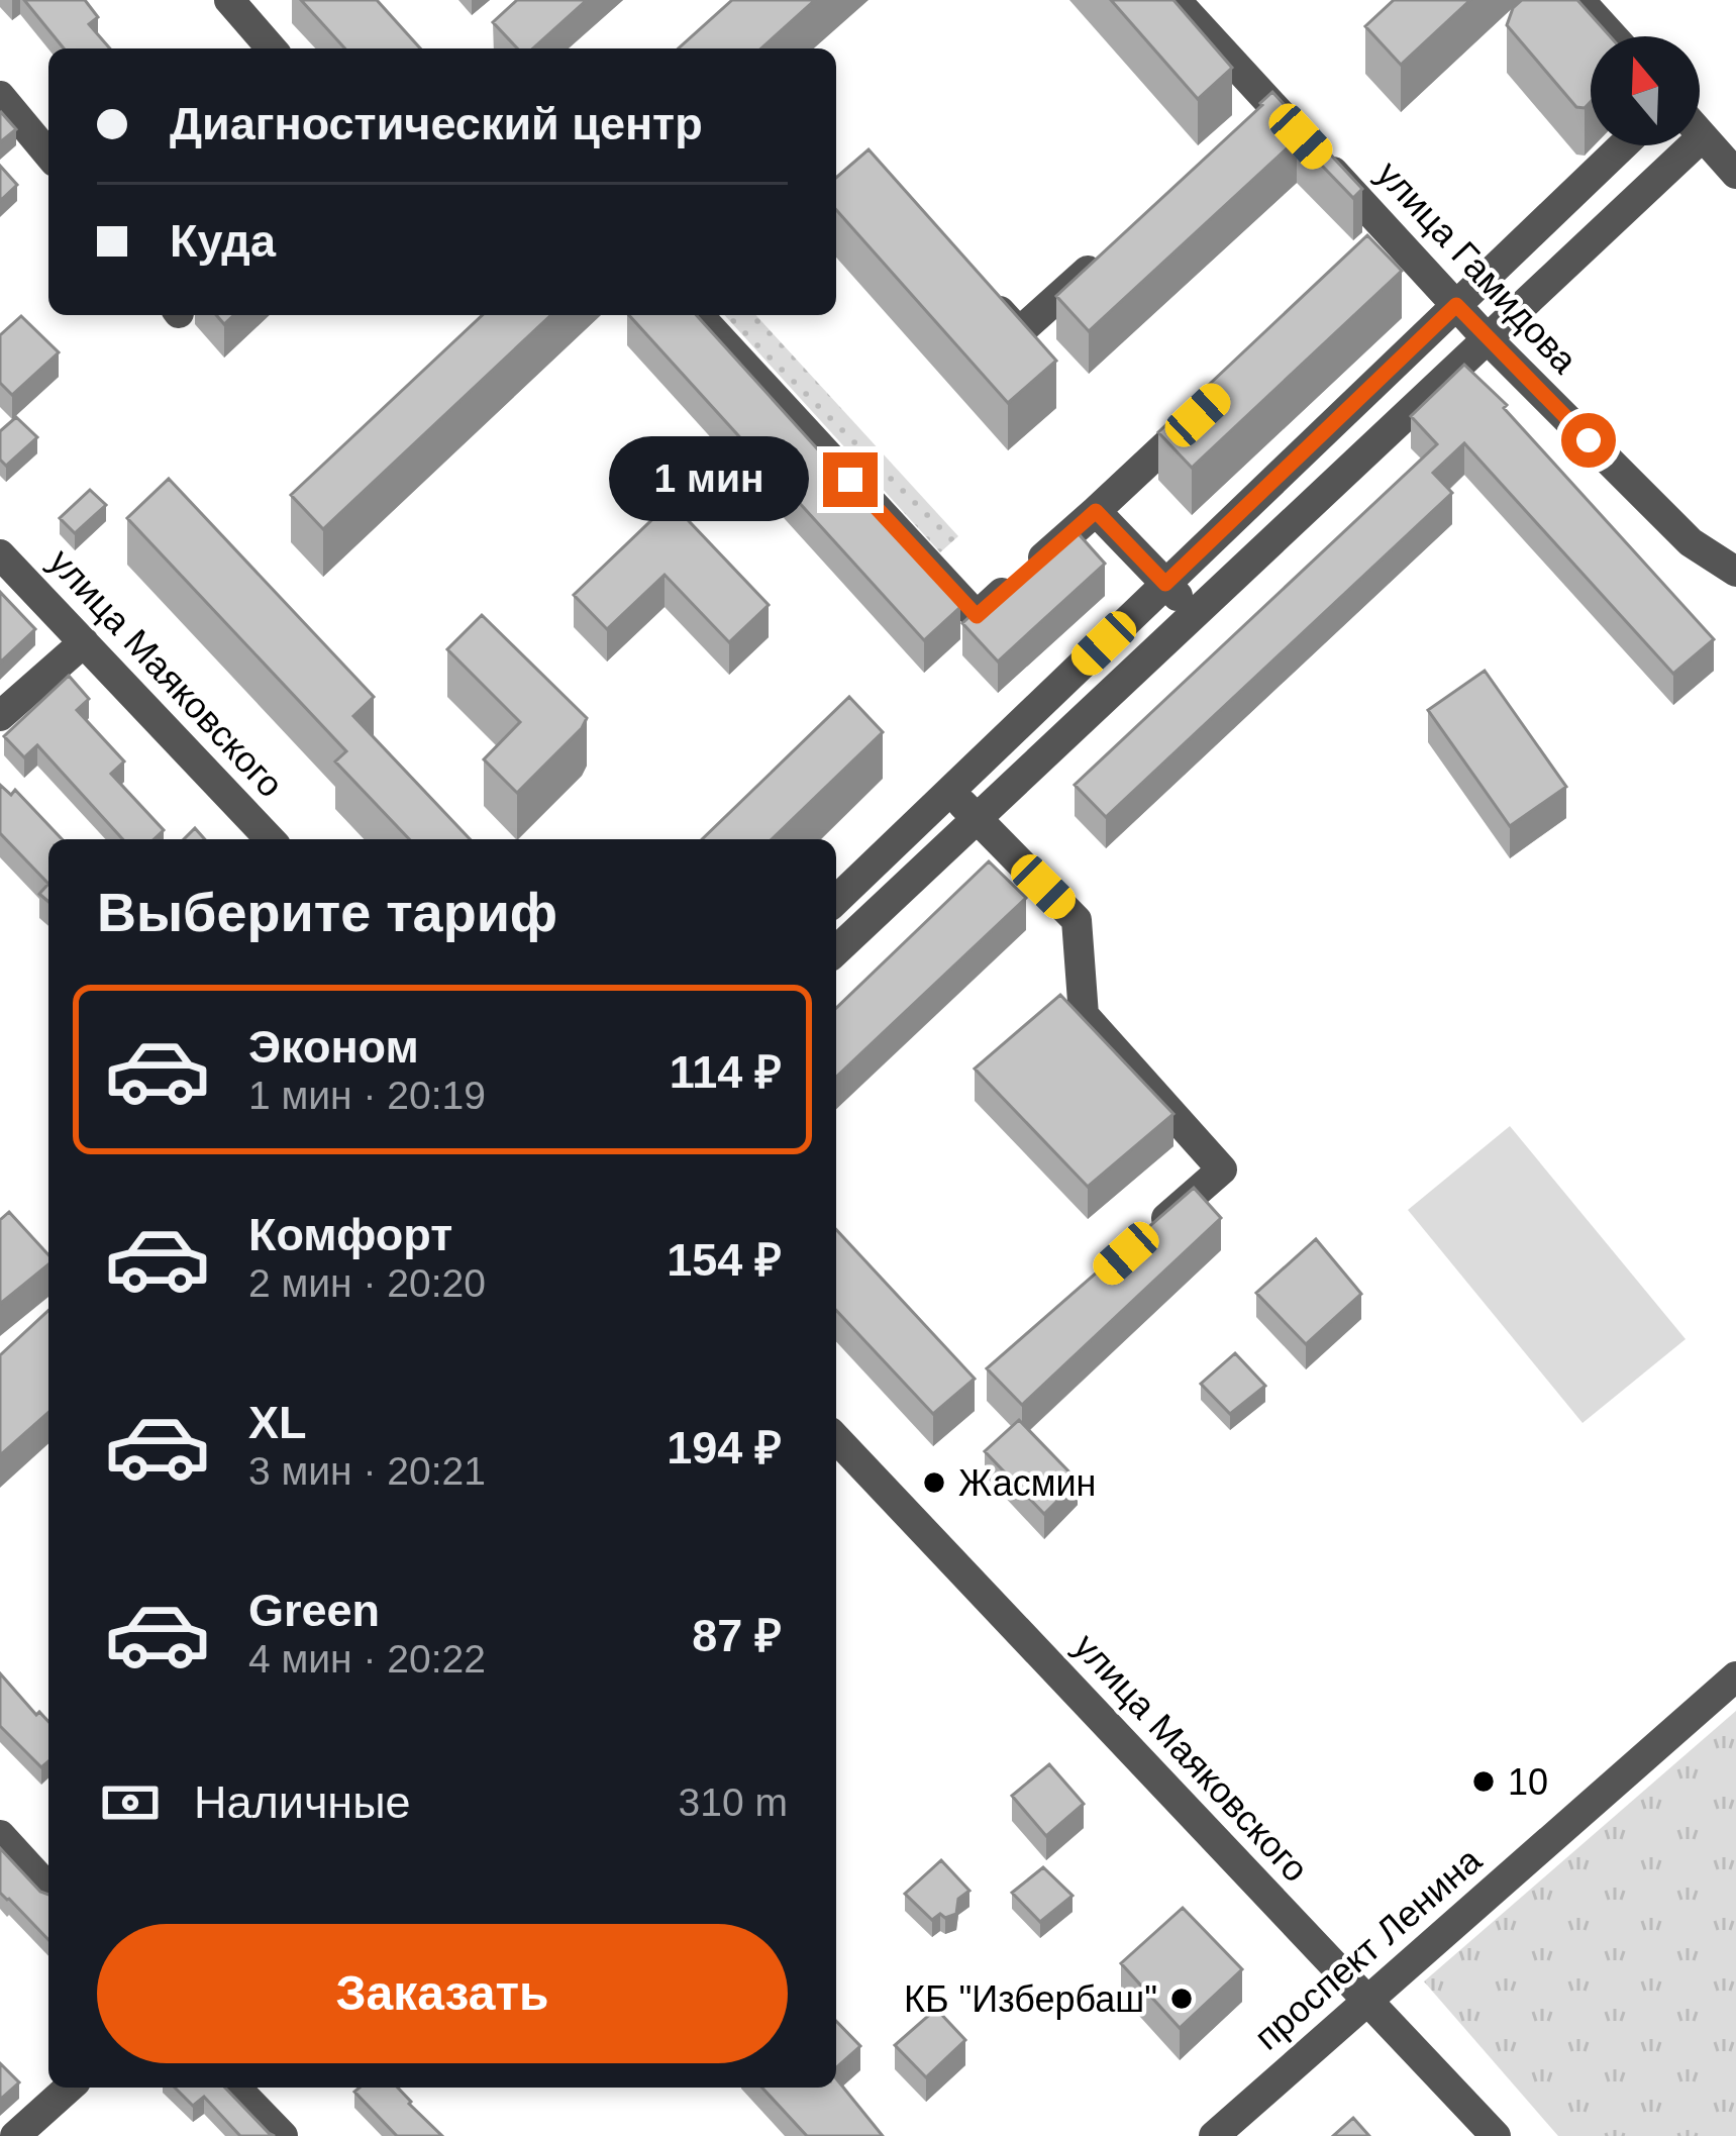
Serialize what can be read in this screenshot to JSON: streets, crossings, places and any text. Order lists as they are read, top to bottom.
{
  "streets": {
    "street": ["улица Гамидова", "улица Маяковского", "проспект Ленина"]
  },
  "crossings": [
    ["улица Маяковского", "проспект Ленина"]
  ],
  "places": ["Жасмин", "10", "КБ \"Избербаш\""],
  "north": "top",
  "page": {
    "banner": ["Диагностический центр", "Куда"],
    "bubble": "1 мин",
    "heading": "Выберите тариф",
    "list": [
      {
        "name": "Эконом",
        "note": "1 мин · 20:19",
        "value": "114 ₽"
      },
      {
        "name": "Комфорт",
        "note": "2 мин · 20:20",
        "value": "154 ₽"
      },
      {
        "name": "XL",
        "note": "3 мин · 20:21",
        "value": "194 ₽"
      },
      {
        "name": "Green",
        "note": "4 мин · 20:22",
        "value": "87 ₽"
      }
    ],
    "pay": ["Наличные", "310 m"],
    "buttons": "Заказать"
  }
}
